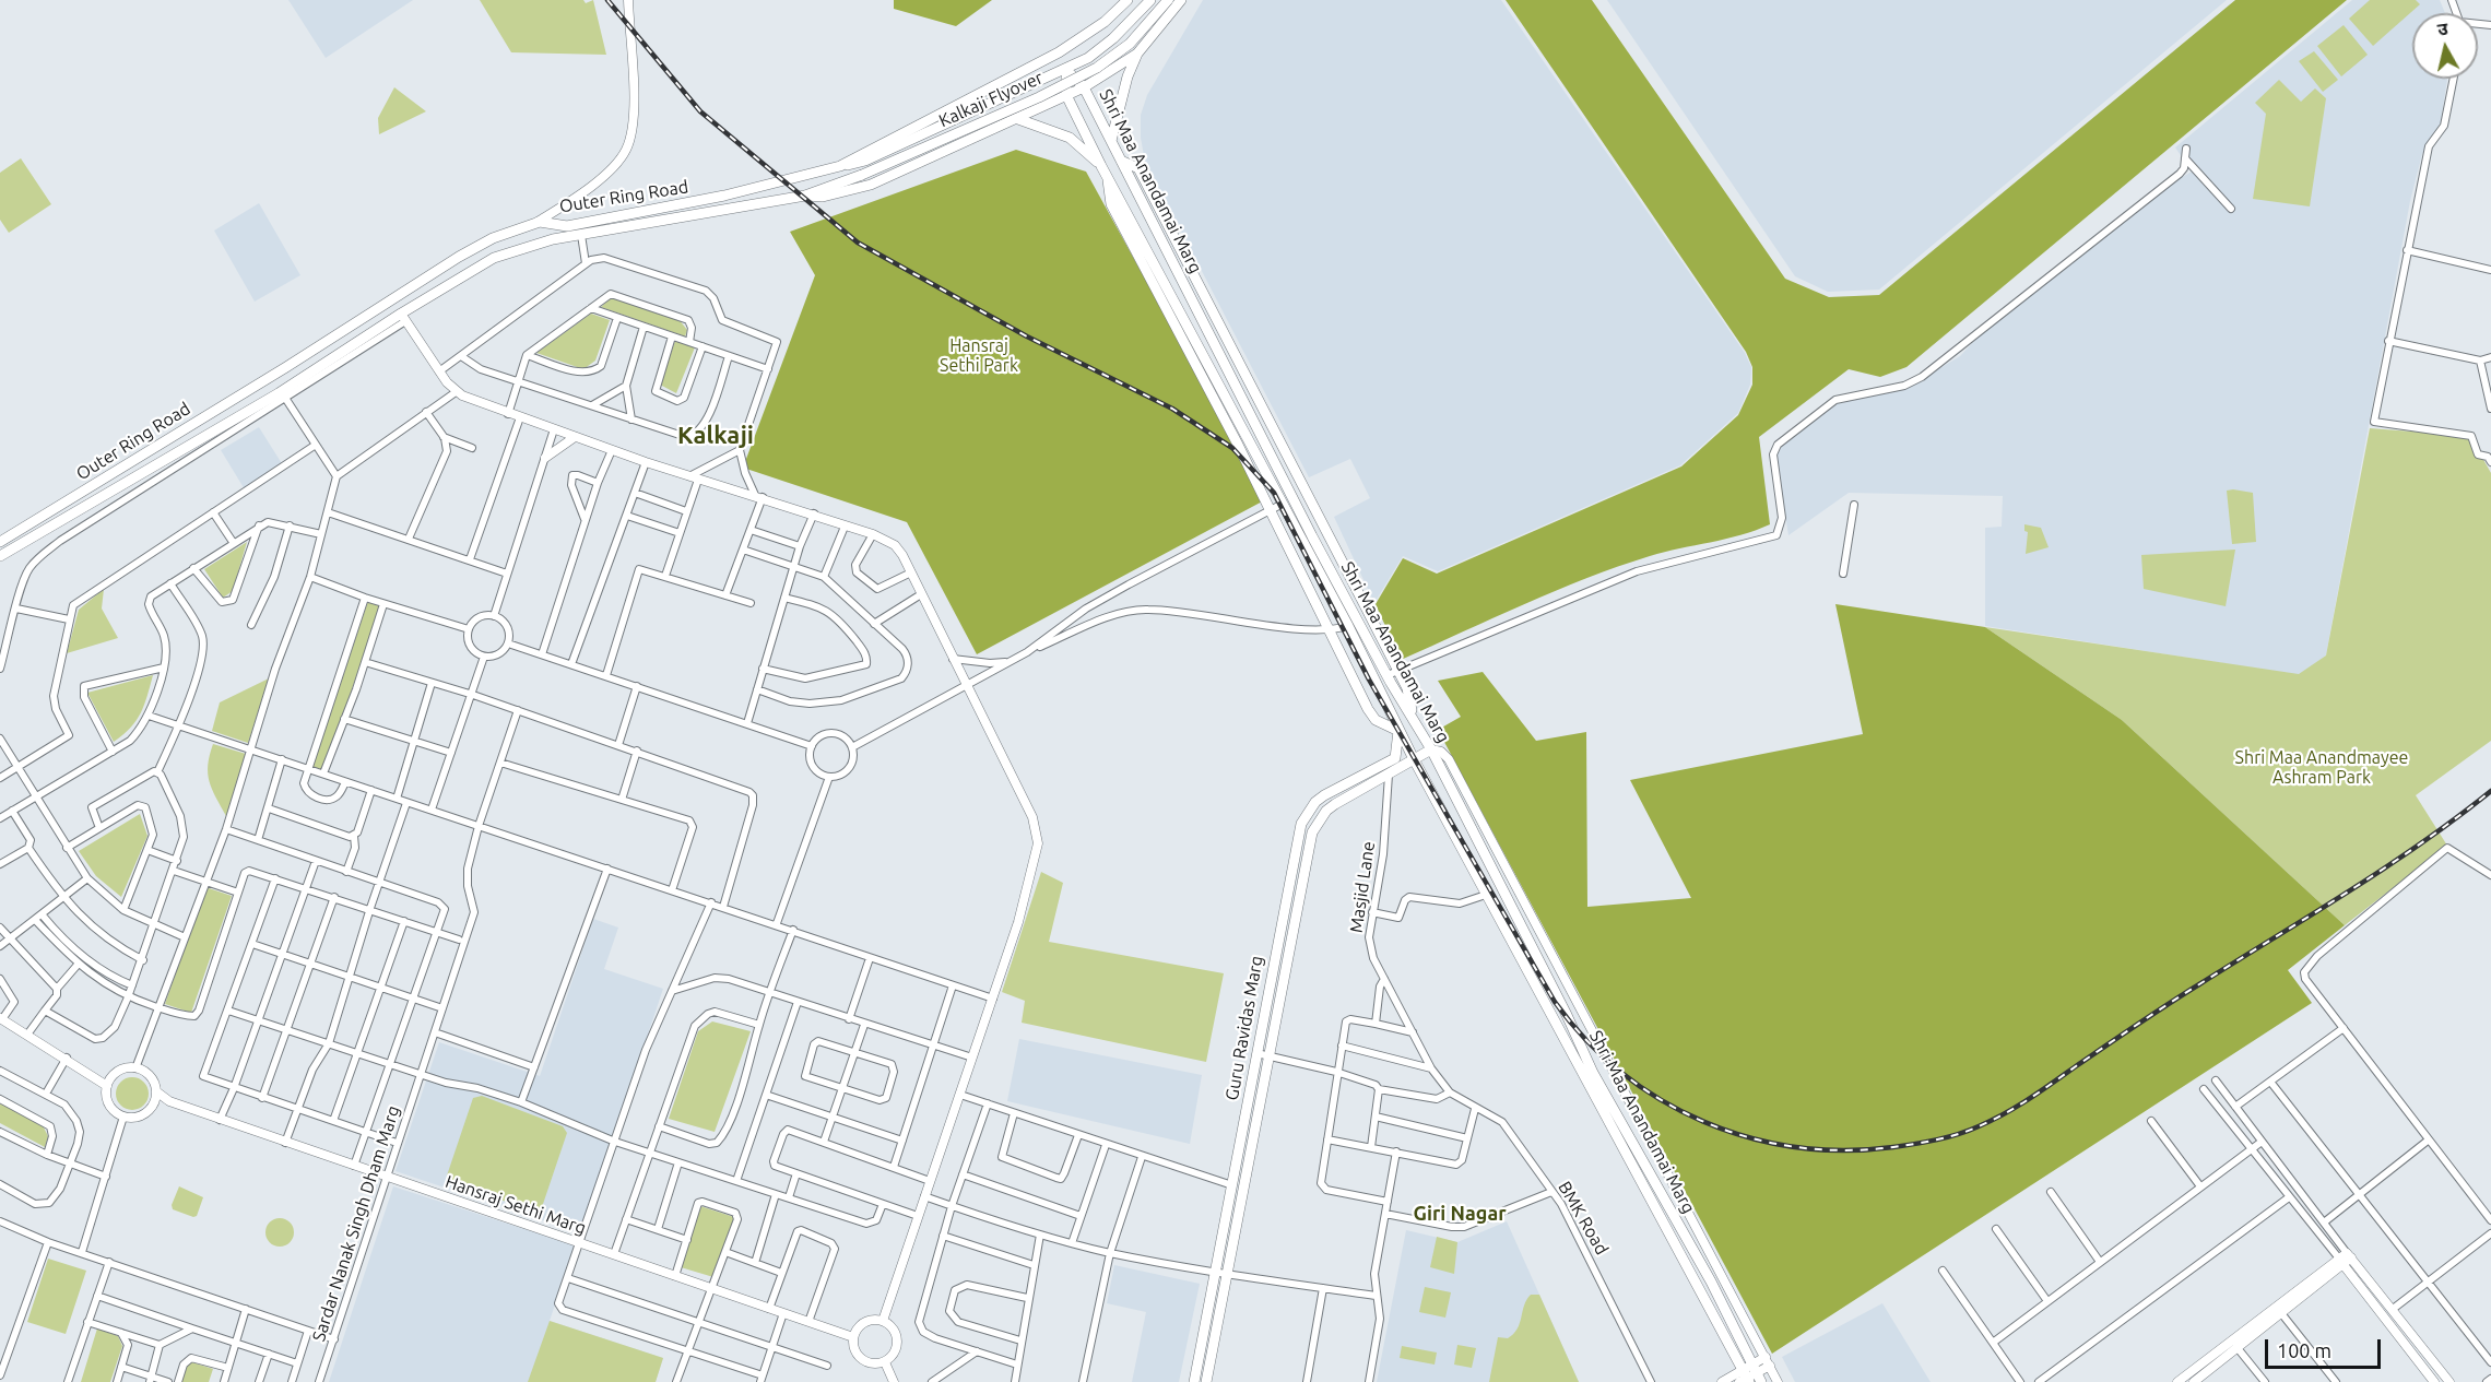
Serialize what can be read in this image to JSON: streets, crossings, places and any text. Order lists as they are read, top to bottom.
{
  "streets": {
    "main road": [
      "Kalkaji Flyover",
      "Shri Maa Anandamai Marg",
      "Outer Ring Road",
      "Guru Ravidas Marg"
    ],
    "street": [
      "Masjid Lane",
      "Hansraj Sethi Marg",
      "BMK Road",
      "Sardar Nanak Singh Dham Marg"
    ]
  },
  "crossings": [
    ["Kalkaji Flyover", "Outer Ring Road"],
    ["Shri Maa Anandamai Marg", "Guru Ravidas Marg"],
    ["Masjid Lane", "Guru Ravidas Marg"],
    ["Masjid Lane", "BMK Road"],
    ["Hansraj Sethi Marg", "Sardar Nanak Singh Dham Marg"]
  ],
  "districts": ["Kalkaji", "Giri Nagar"],
  "parks": ["Hansraj Sethi Park", "Shri Maa Anandmayee Ashram Park"],
  "scale_bar": "100 m",
  "north": "top"
}
